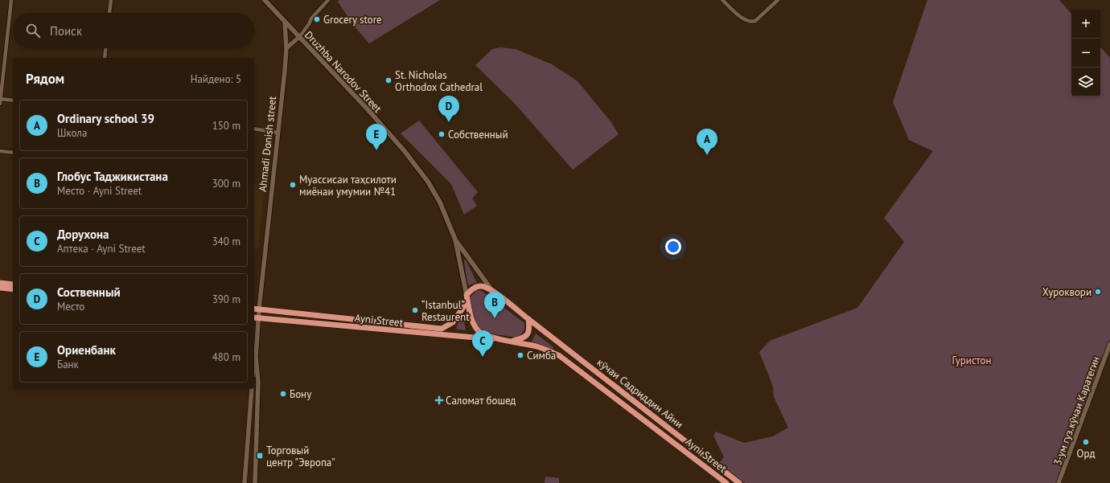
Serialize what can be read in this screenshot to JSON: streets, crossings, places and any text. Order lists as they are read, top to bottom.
{
  "streets": {
    "highway": ["Ayni Street", "кӯчаи Садриддин Айни"],
    "main road": ["Druzhba Narodov Street"],
    "street": ["Ahmadi Donish street", "3-ум гуз.кӯчаи Каратегин"]
  },
  "crossings": [
    ["Druzhba Narodov Street", "Ahmadi Donish street"],
    ["Ahmadi Donish street", "Ayni Street"],
    ["Ayni Street", "кӯчаи Садриддин Айни"]
  ],
  "parks": ["Гуристон"],
  "places": {
    "other": [
      "Grocery store",
      "St. Nicholas Orthodox Cathedral",
      "Собственный",
      "Муассисаи таҳсилоти миёнаи умумии №41",
      "Хуроквори",
      "“Istanbul” Restaurent",
      "Симба",
      "Бону",
      "Орд"
    ],
    "health": ["Саломат бошед"],
    "transit": ["Торговый центр \"Эвропа\""]
  },
  "page": {
    "map_buttons": ["+", "−"],
    "search": "Поиск",
    "heading": ["Рядом", "Найдено: 5"],
    "pins": [
      "D",
      "E",
      "A",
      "B",
      "C"
    ],
    "list": [
      {
        "mark": "A",
        "name": "Ordinary school 39",
        "note": "Школа",
        "value": "150 m"
      },
      {
        "mark": "B",
        "name": "Глобус Таджикистана",
        "note": "Место · Ayni Street",
        "value": "300 m"
      },
      {
        "mark": "C",
        "name": "Дорухона",
        "note": "Аптека · Ayni Street",
        "value": "340 m"
      },
      {
        "mark": "D",
        "name": "Соственный",
        "note": "Место",
        "value": "390 m"
      },
      {
        "mark": "E",
        "name": "Ориенбанк",
        "note": "Банк",
        "value": "480 m"
      }
    ]
  }
}
